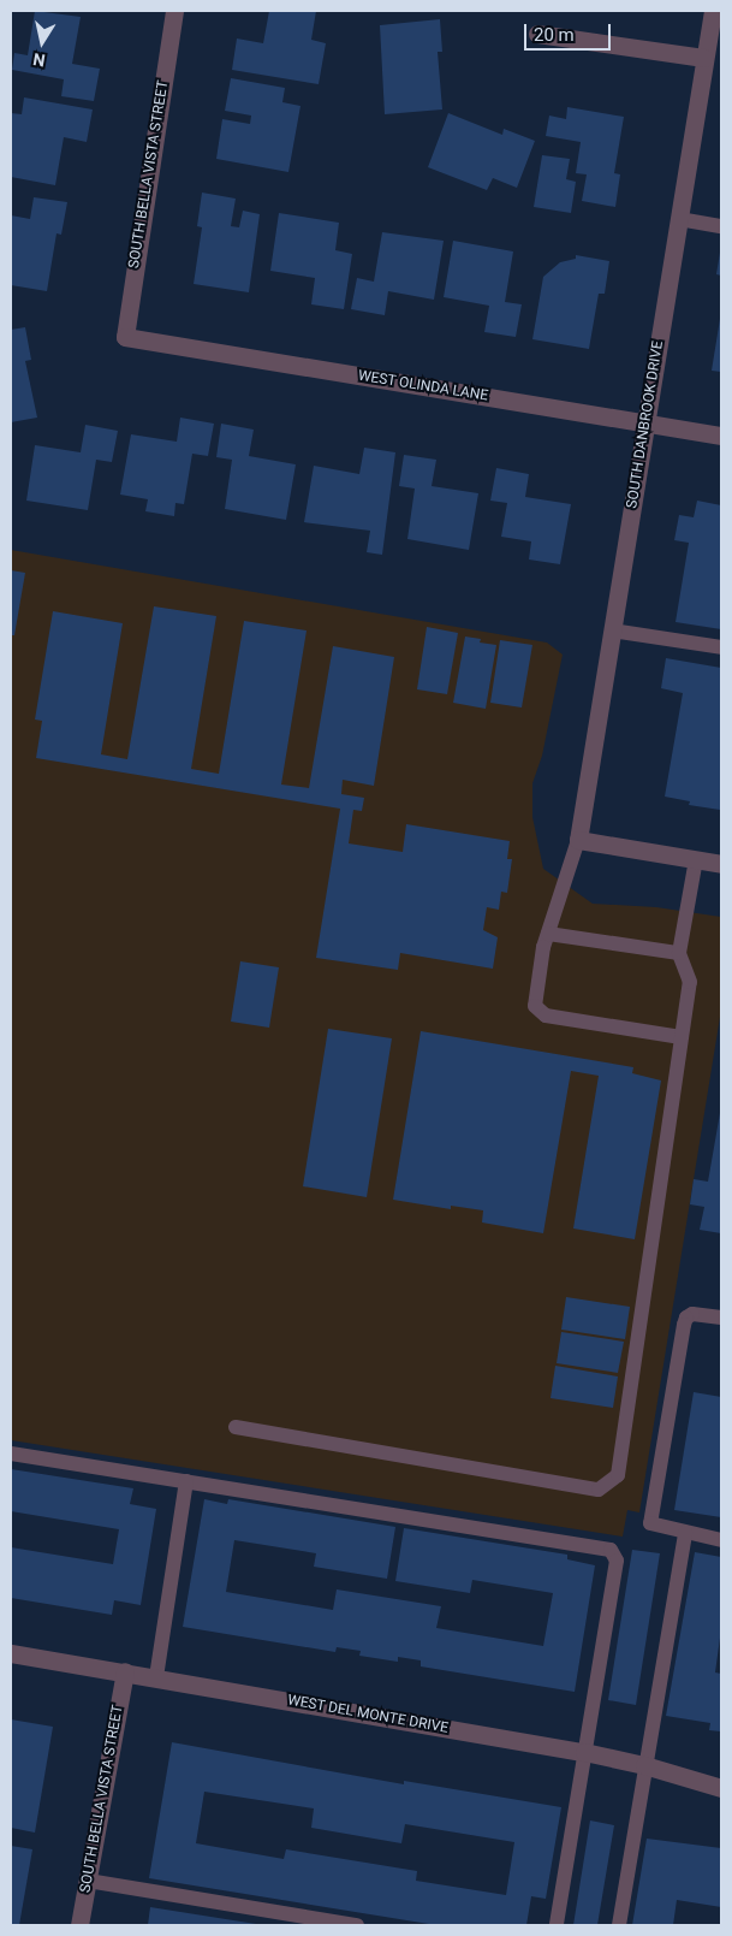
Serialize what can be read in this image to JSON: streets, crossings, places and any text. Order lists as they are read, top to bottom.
{
  "streets": {
    "street": [
      "SOUTH BELLA VISTA STREET",
      "WEST OLINDA LANE",
      "SOUTH DANBROOK DRIVE",
      "WEST DEL MONTE DRIVE"
    ]
  },
  "crossings": [
    ["SOUTH BELLA VISTA STREET", "WEST OLINDA LANE"],
    ["SOUTH BELLA VISTA STREET", "WEST DEL MONTE DRIVE"],
    ["WEST OLINDA LANE", "SOUTH DANBROOK DRIVE"]
  ],
  "scale_bar": "20 m",
  "north": "bottom"
}
